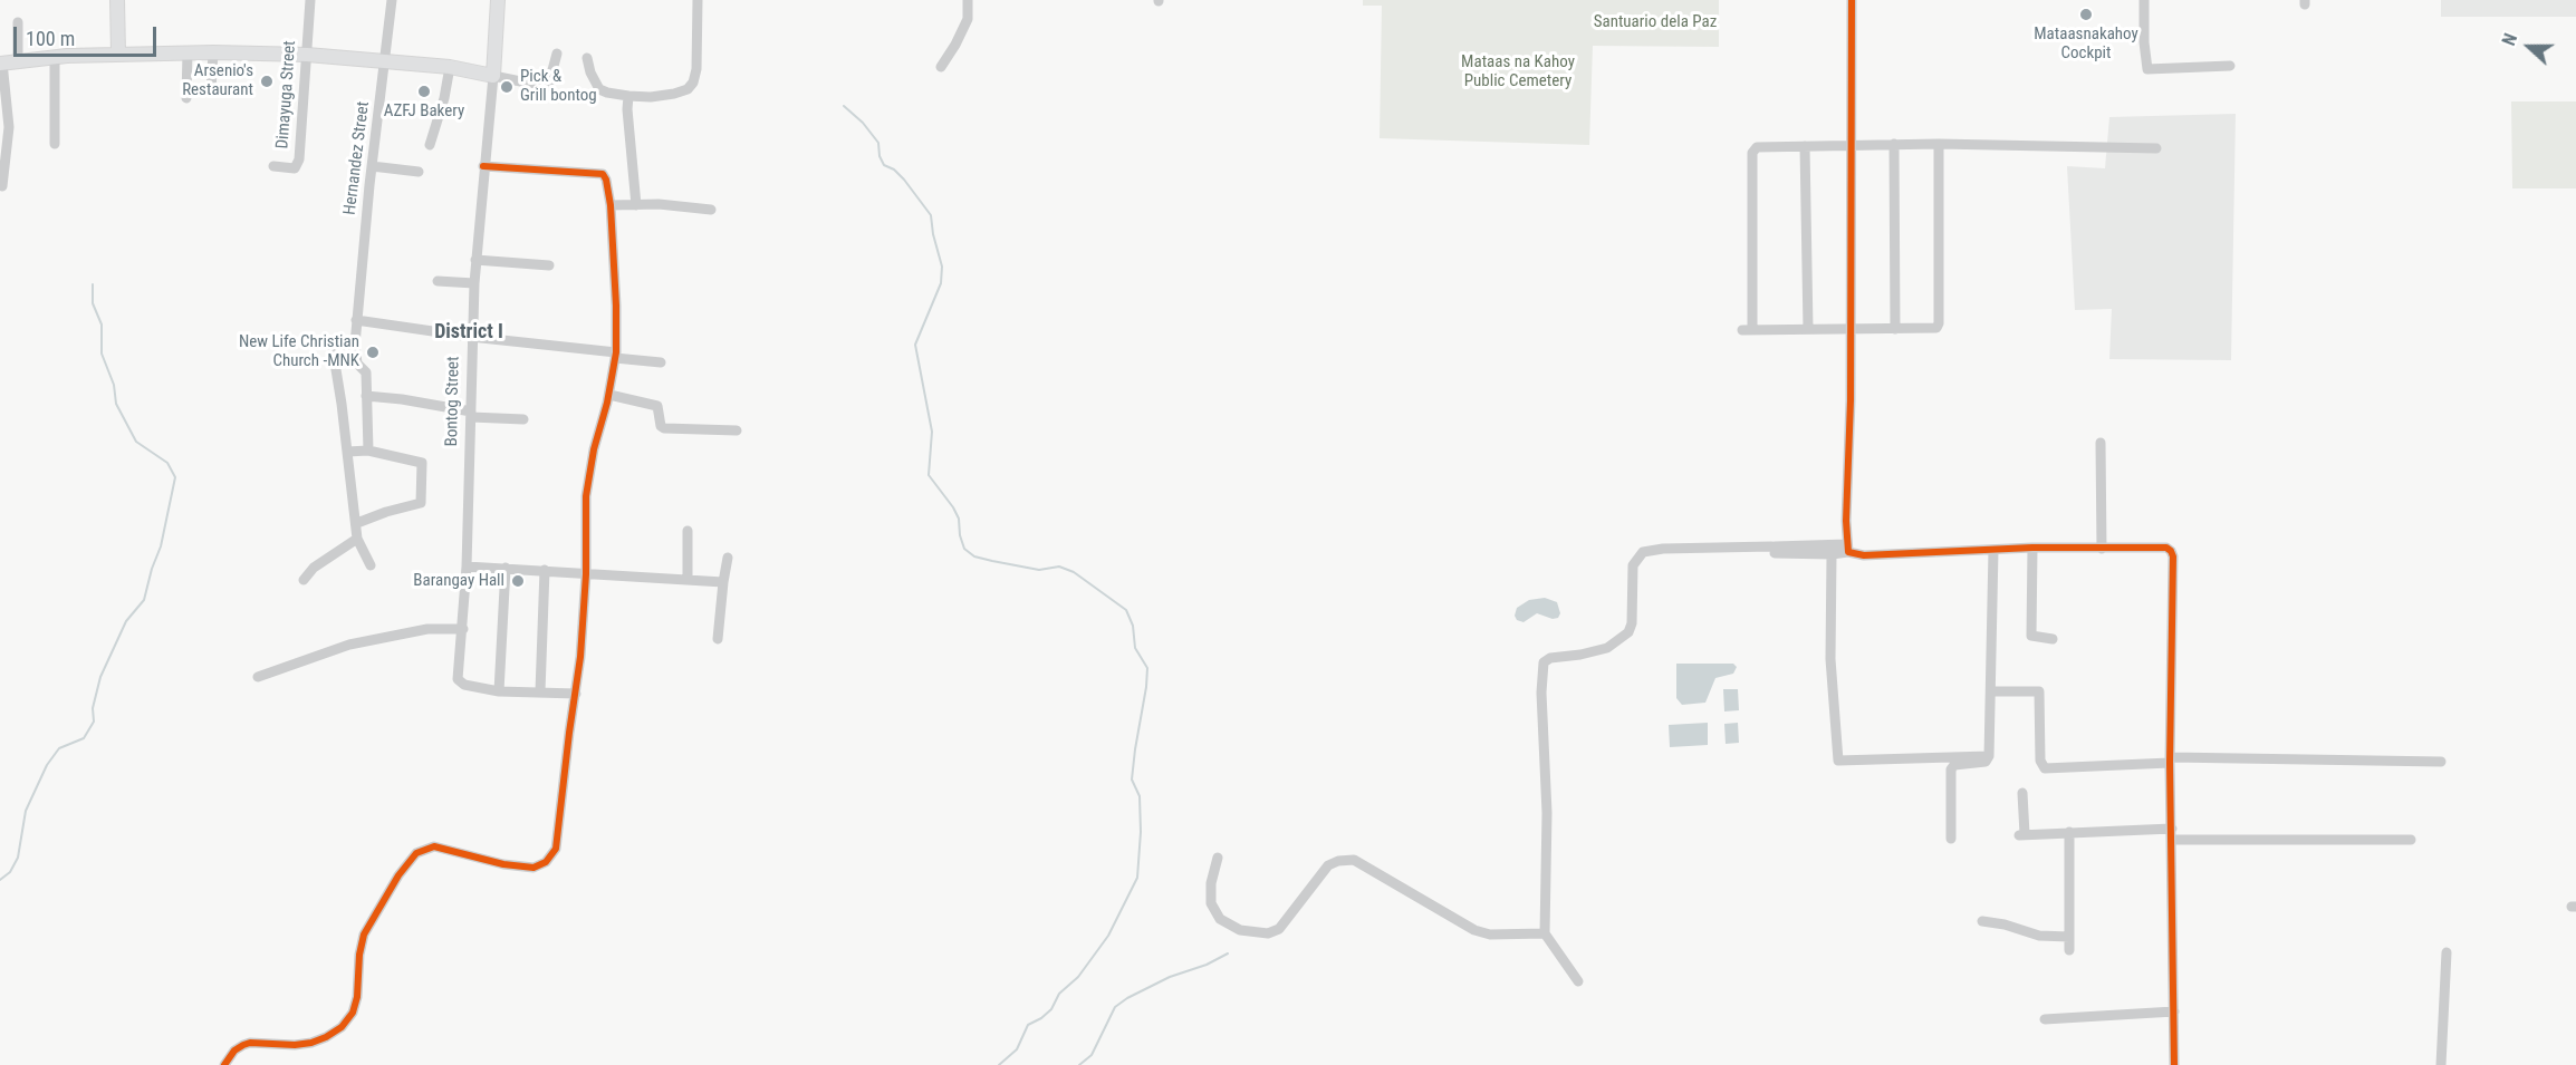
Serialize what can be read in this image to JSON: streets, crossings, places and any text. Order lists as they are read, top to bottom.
{
  "streets": {
    "street": ["Dimayuga Street", "Hernandez Street", "Bontog Street"]
  },
  "districts": ["District I"],
  "parks": ["Santuario dela Paz", "Mataas na Kahoy Public Cemetery"],
  "places": [
    "Mataasnakahoy Cockpit",
    "Arsenio's Restaurant",
    "Pick & Grill bontog",
    "AZFJ Bakery",
    "New Life Christian Church -MNK",
    "Barangay Hall"
  ],
  "scale_bar": "100 m",
  "north": "left"
}
